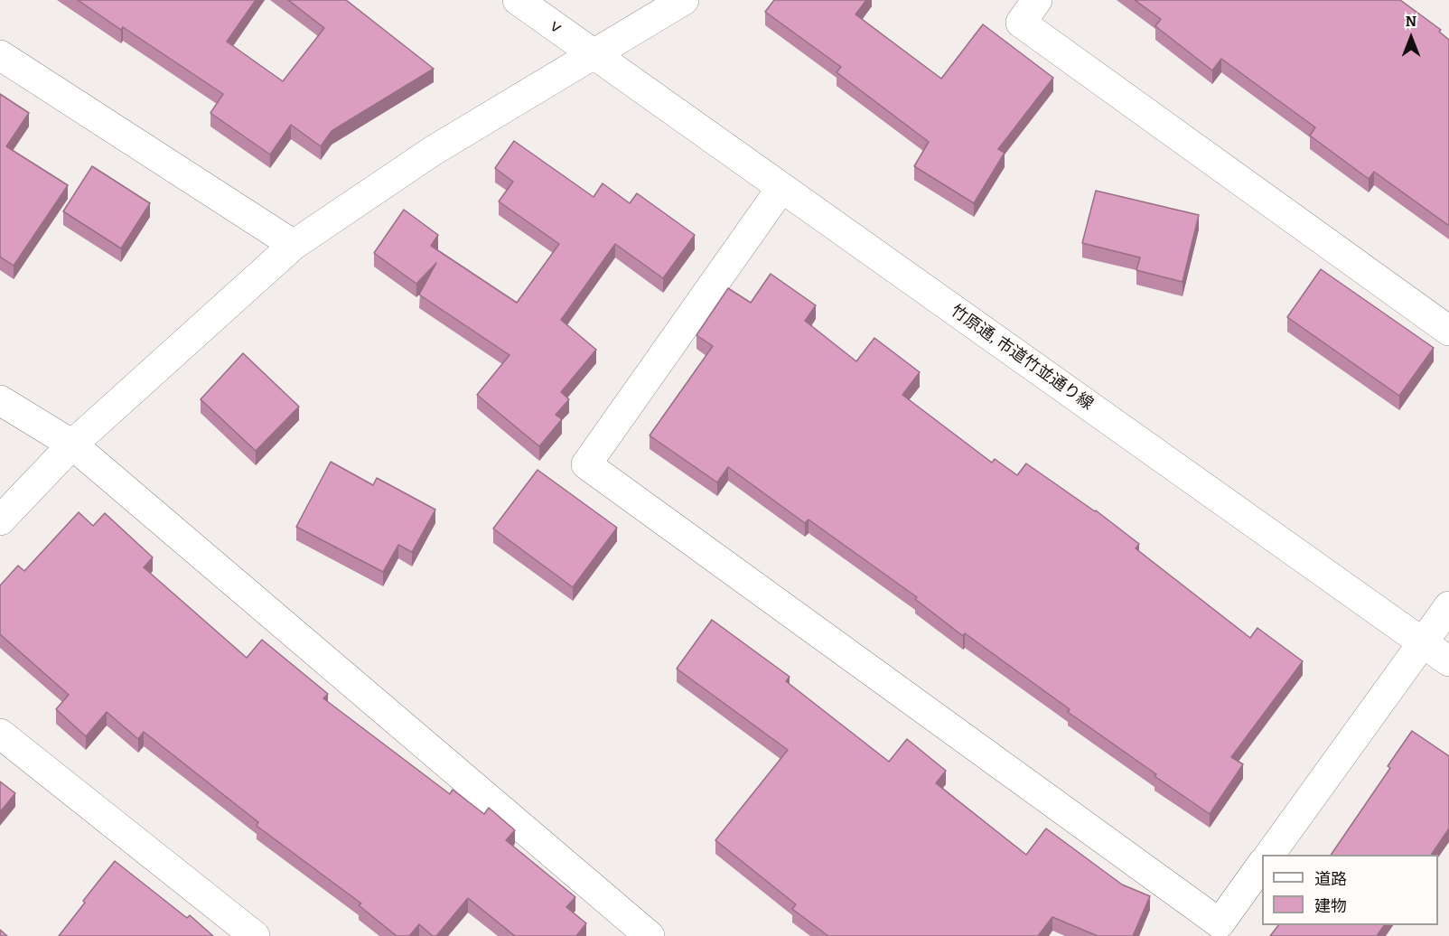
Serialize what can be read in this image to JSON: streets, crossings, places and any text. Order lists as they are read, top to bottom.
{
  "streets": {
    "street": ["ｖ", "竹原通, 市道竹並通り線"]
  },
  "crossings": [
    ["ｖ", "竹原通, 市道竹並通り線"]
  ],
  "legend": ["道路", "建物"],
  "north": "top"
}
